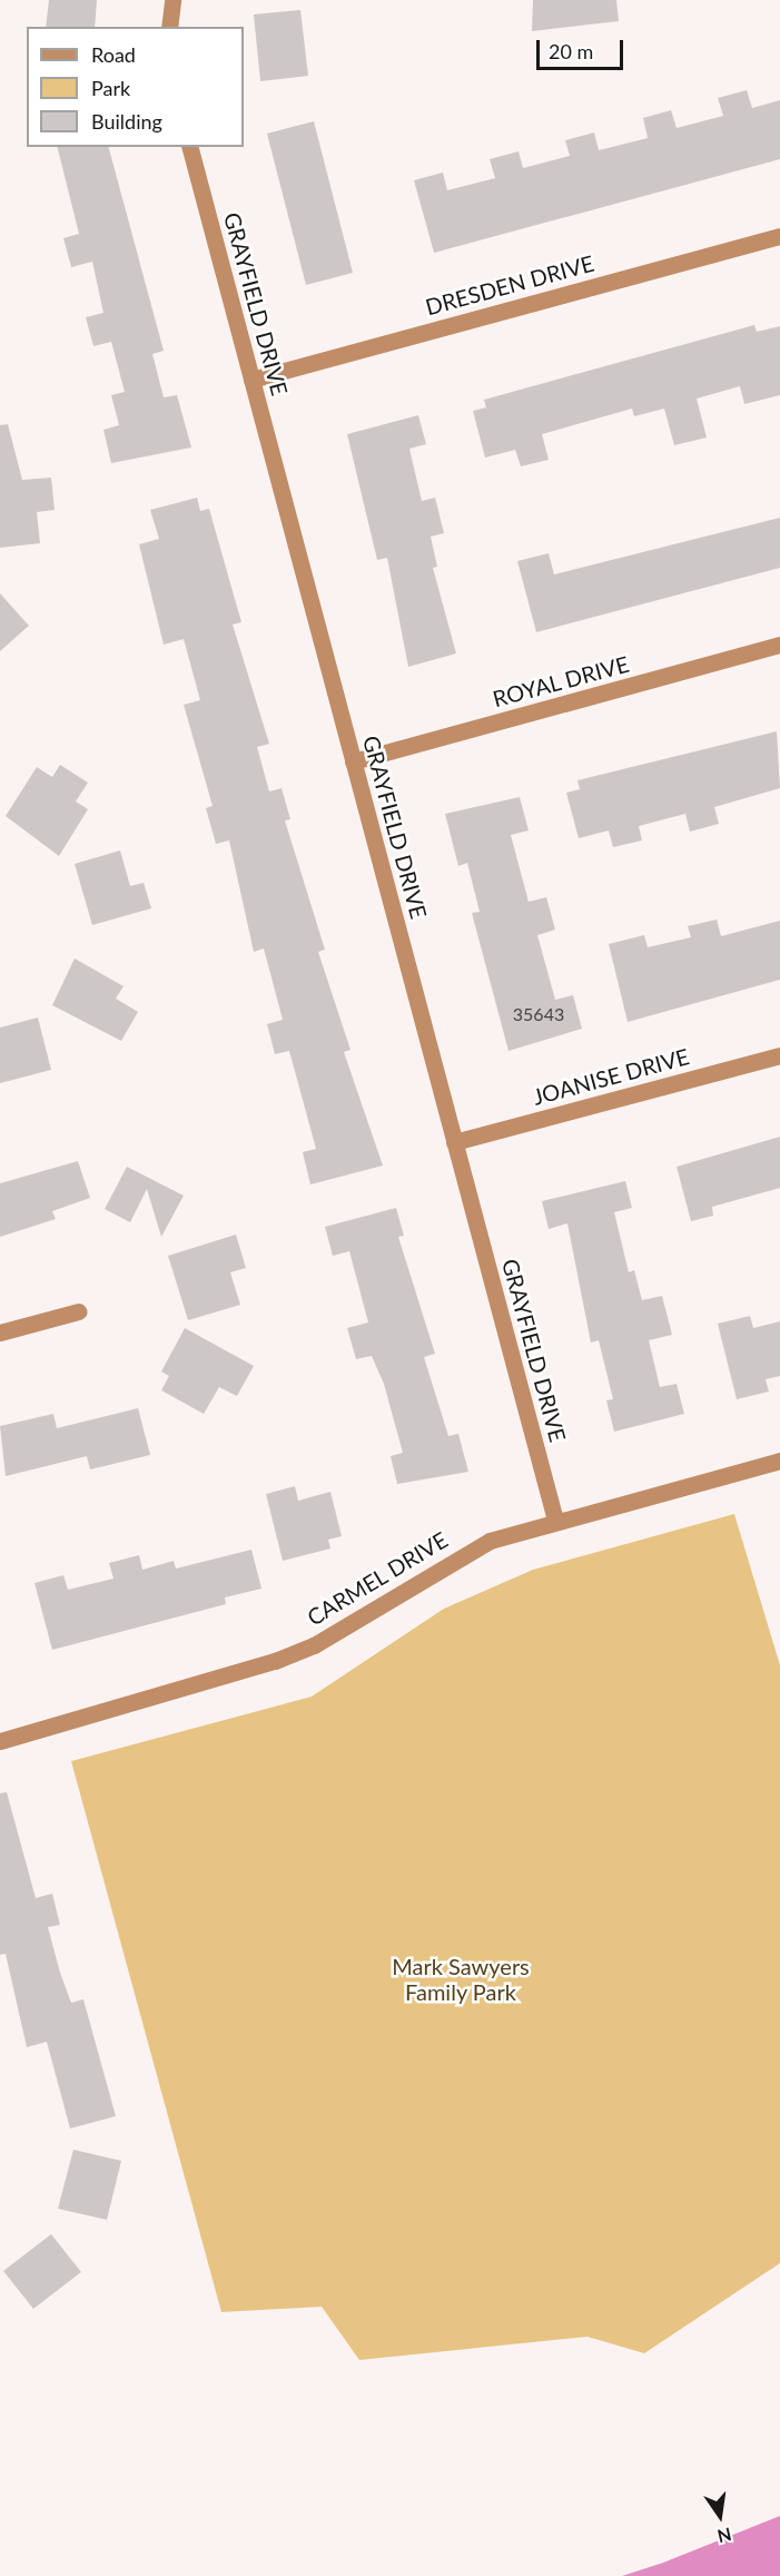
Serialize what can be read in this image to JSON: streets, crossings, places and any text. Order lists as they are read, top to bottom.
{
  "streets": {
    "street": [
      "DRESDEN DRIVE",
      "GRAYFIELD DRIVE",
      "ROYAL DRIVE",
      "JOANISE DRIVE",
      "CARMEL DRIVE"
    ]
  },
  "crossings": [
    ["DRESDEN DRIVE", "GRAYFIELD DRIVE"],
    ["GRAYFIELD DRIVE", "ROYAL DRIVE"],
    ["GRAYFIELD DRIVE", "JOANISE DRIVE"],
    ["GRAYFIELD DRIVE", "CARMEL DRIVE"]
  ],
  "parks": ["Mark Sawyers Family Park"],
  "house_numbers": ["35643"],
  "legend": ["Road", "Park", "Building"],
  "scale_bar": "20 m",
  "north": "bottom"
}
